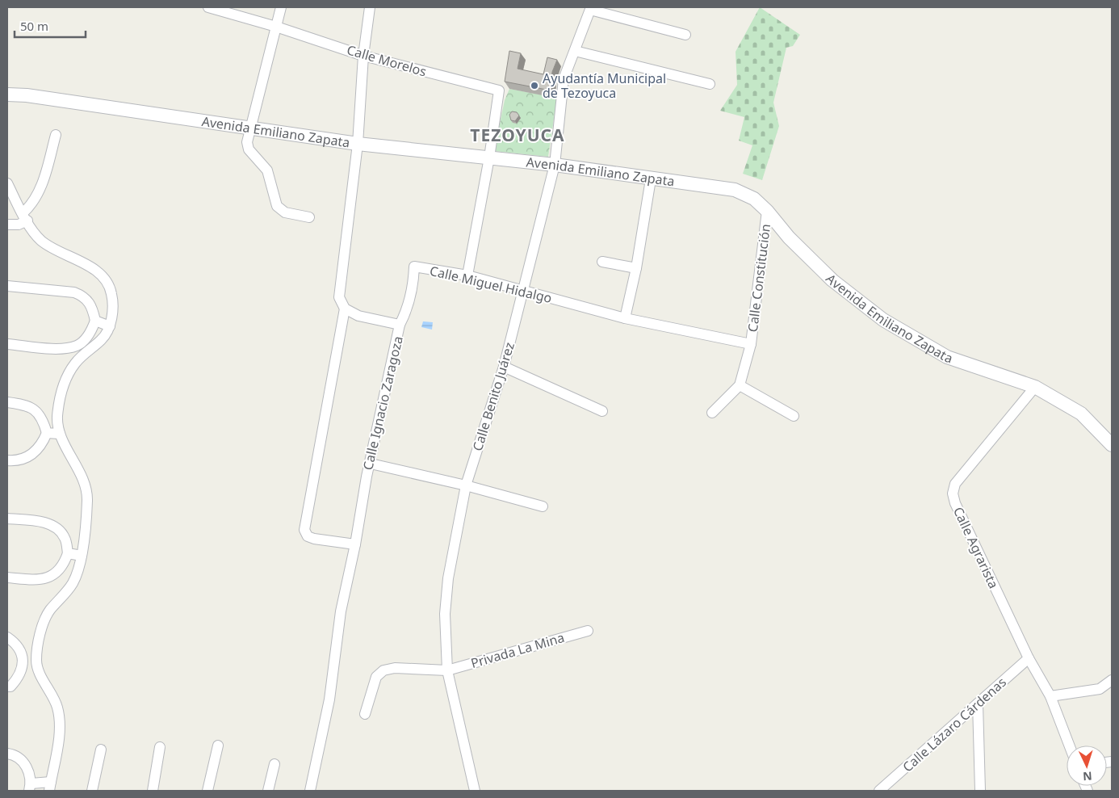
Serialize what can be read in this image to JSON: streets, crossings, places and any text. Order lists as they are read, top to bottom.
{
  "streets": {
    "street": [
      "Calle Morelos",
      "Avenida Emiliano Zapata",
      "Calle Constitución",
      "Calle Miguel Hidalgo",
      "Calle Benito Juárez",
      "Calle Ignacio Zaragoza",
      "Calle Agrarista",
      "Privada La Mina",
      "Calle Lázaro Cárdenas"
    ]
  },
  "crossings": [
    ["Calle Morelos", "Avenida Emiliano Zapata"],
    ["Avenida Emiliano Zapata", "Calle Constitución"],
    ["Avenida Emiliano Zapata", "Calle Benito Juárez"],
    ["Avenida Emiliano Zapata", "Calle Agrarista"],
    ["Calle Constitución", "Calle Miguel Hidalgo"],
    ["Calle Miguel Hidalgo", "Calle Benito Juárez"],
    ["Calle Miguel Hidalgo", "Calle Ignacio Zaragoza"],
    ["Calle Benito Juárez", "Privada La Mina"],
    ["Calle Agrarista", "Calle Lázaro Cárdenas"]
  ],
  "districts": ["TEZOYUCA"],
  "places": ["Ayudantía Municipal de Tezoyuca"],
  "scale_bar": "50 m",
  "north": "bottom"
}
